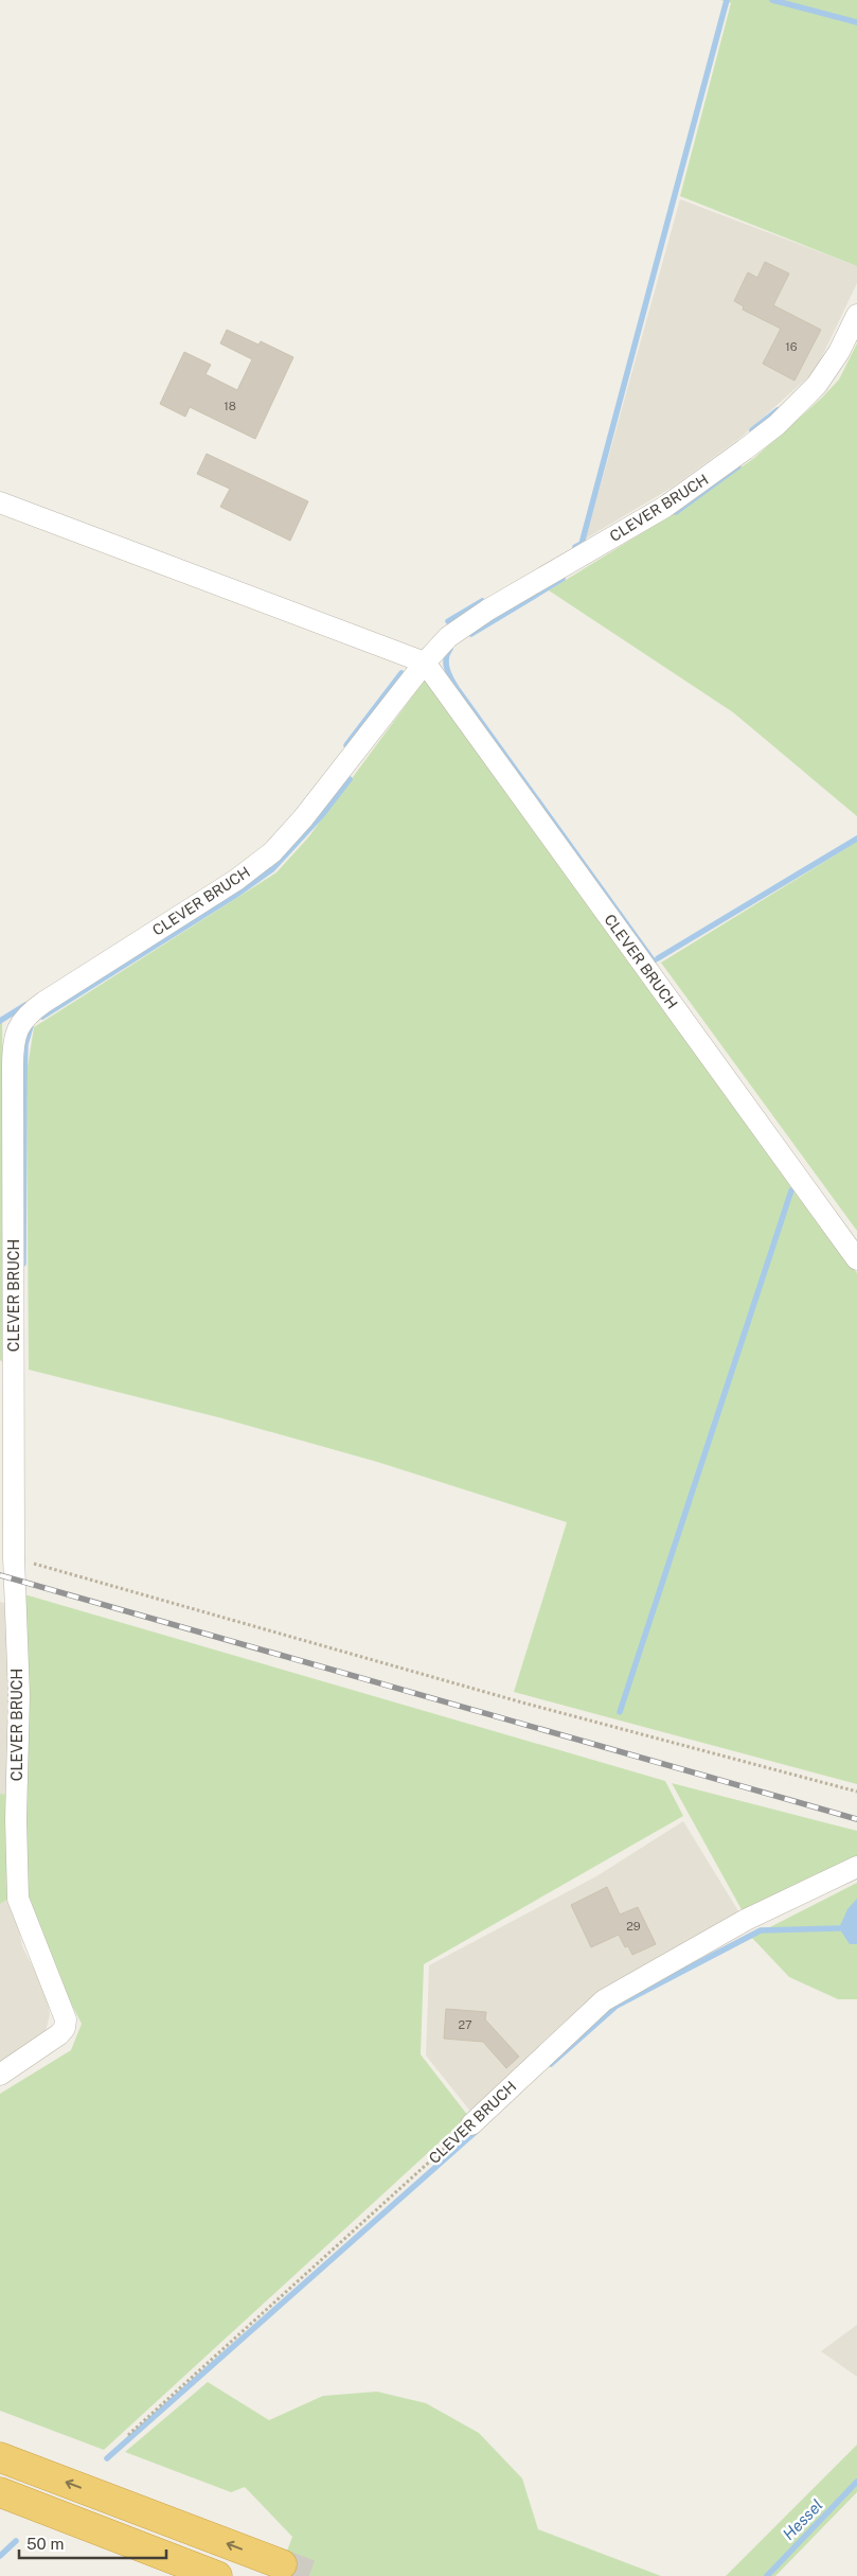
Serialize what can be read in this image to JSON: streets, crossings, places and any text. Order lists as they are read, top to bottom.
{
  "streets": {
    "street": ["CLEVER BRUCH"]
  },
  "water": ["Hessel"],
  "house_numbers": [
    "16",
    "18",
    "29",
    "27"
  ],
  "scale_bar": "50 m"
}
